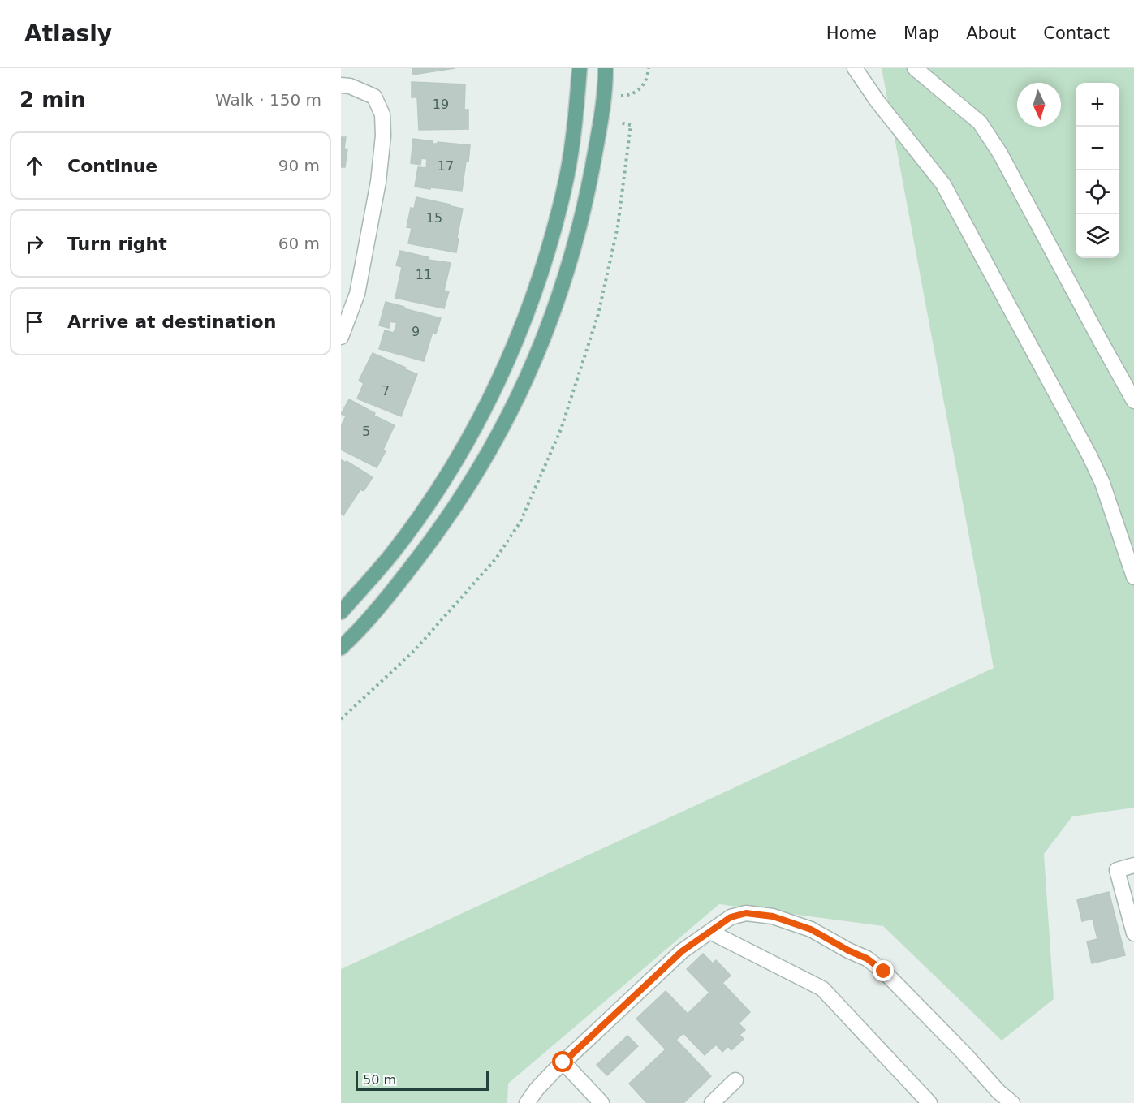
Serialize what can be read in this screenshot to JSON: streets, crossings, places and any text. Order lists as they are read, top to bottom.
{
  "house_numbers": [
    "19",
    "17",
    "15",
    "11",
    "9",
    "7",
    "5"
  ],
  "scale_bar": "50 m",
  "north": "bottom",
  "page": {
    "header": "Atlasly",
    "nav": [
      "Home",
      "Map",
      "About",
      "Contact"
    ],
    "heading": ["2 min", "Walk · 150 m"],
    "map_buttons": ["+", "−"],
    "list": [
      ["Continue", "90 m"],
      ["Turn right", "60 m"],
      "Arrive at destination"
    ],
    "scale": "50 m"
  }
}
